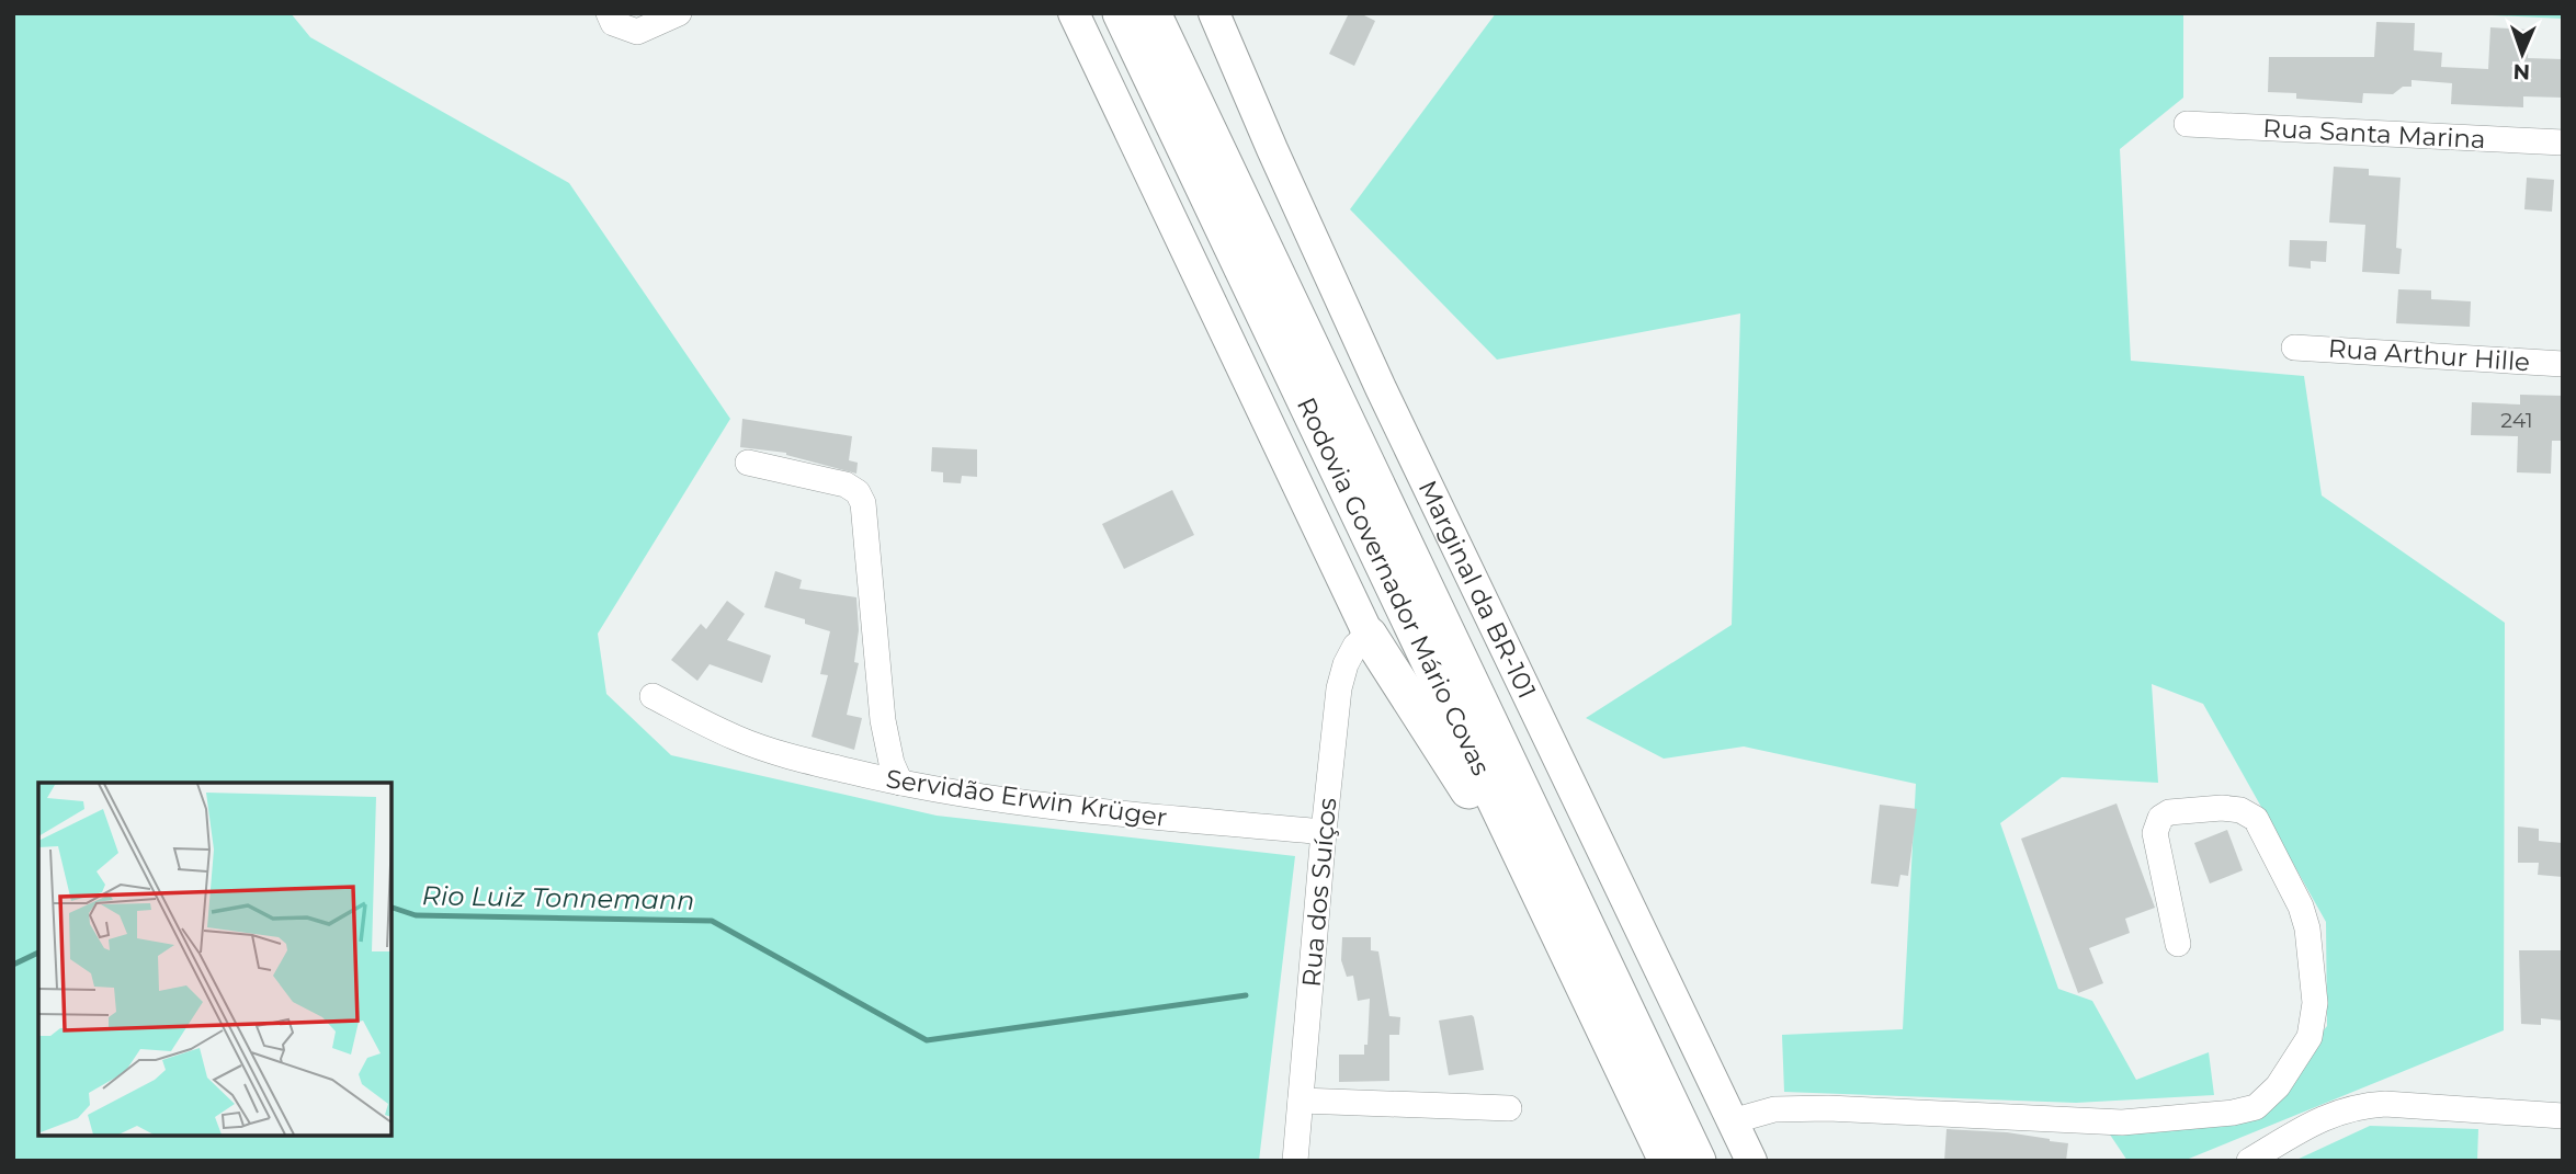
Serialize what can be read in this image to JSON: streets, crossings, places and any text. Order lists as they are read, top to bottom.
{
  "streets": {
    "highway": ["Rodovia Governador Mário Covas"],
    "main road": ["Marginal da BR-101"],
    "street": [
      "Rua Santa Marina",
      "Rua Arthur Hille",
      "Servidão Erwin Krüger",
      "Rua dos Suíços"
    ]
  },
  "crossings": [
    ["Servidão Erwin Krüger", "Rua dos Suíços"]
  ],
  "water": ["Rio Luiz Tonnemann"],
  "house_numbers": ["241"],
  "north": "bottom"
}
